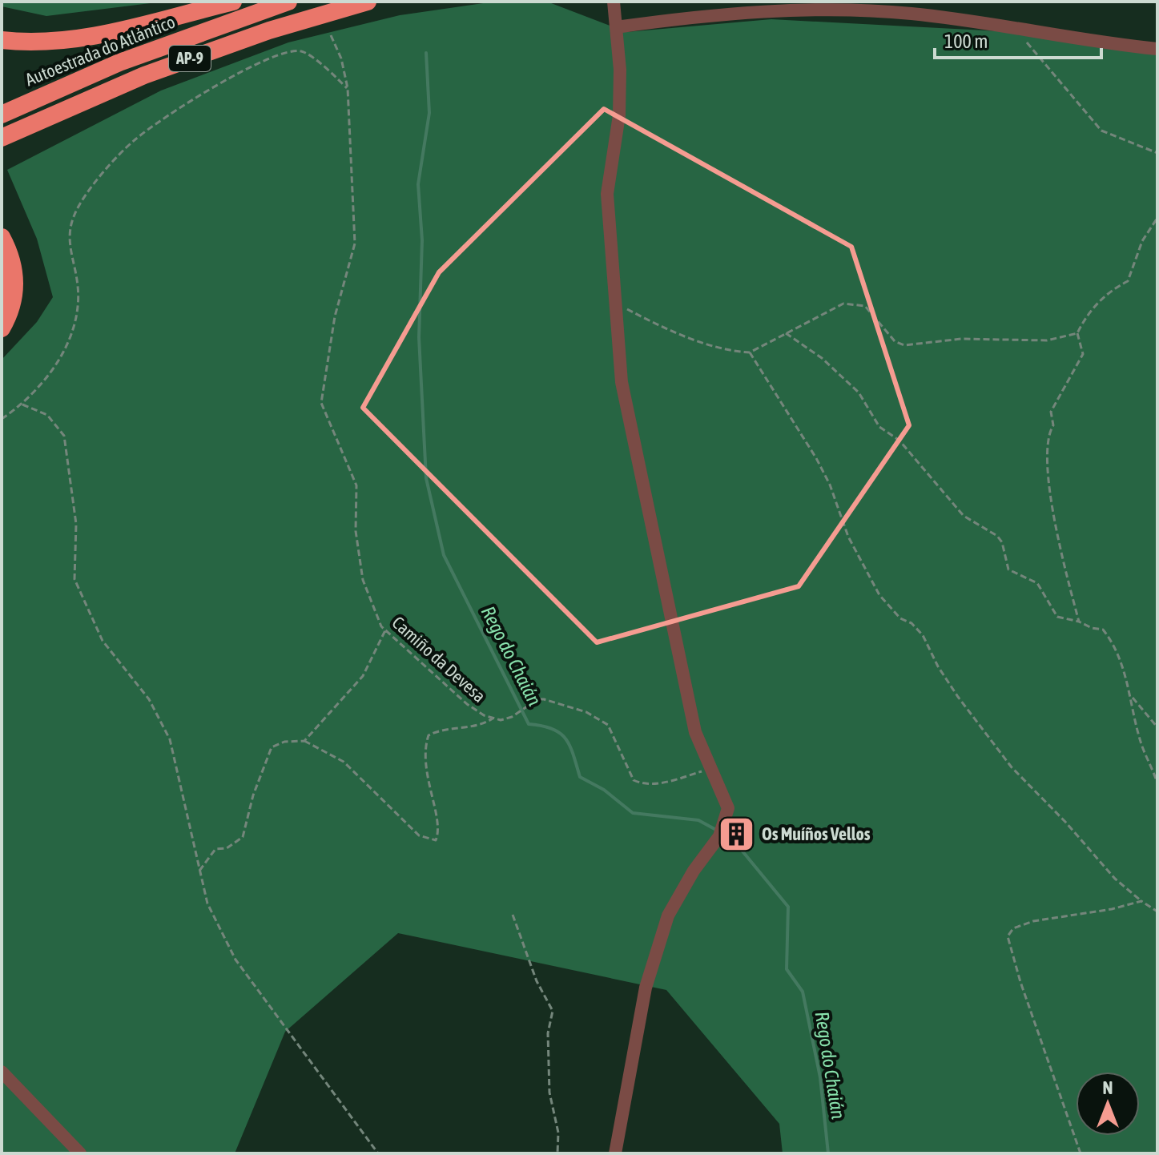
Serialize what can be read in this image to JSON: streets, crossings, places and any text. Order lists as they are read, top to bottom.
{
  "streets": {
    "highway": ["Autoestrada do Atlántico", "AP-9"],
    "path": ["Camiño da Devesa"]
  },
  "water": ["Rego do Chaián"],
  "places": {
    "building": ["Os Muíños Vellos"]
  },
  "scale_bar": "100 m",
  "north": "top"
}
